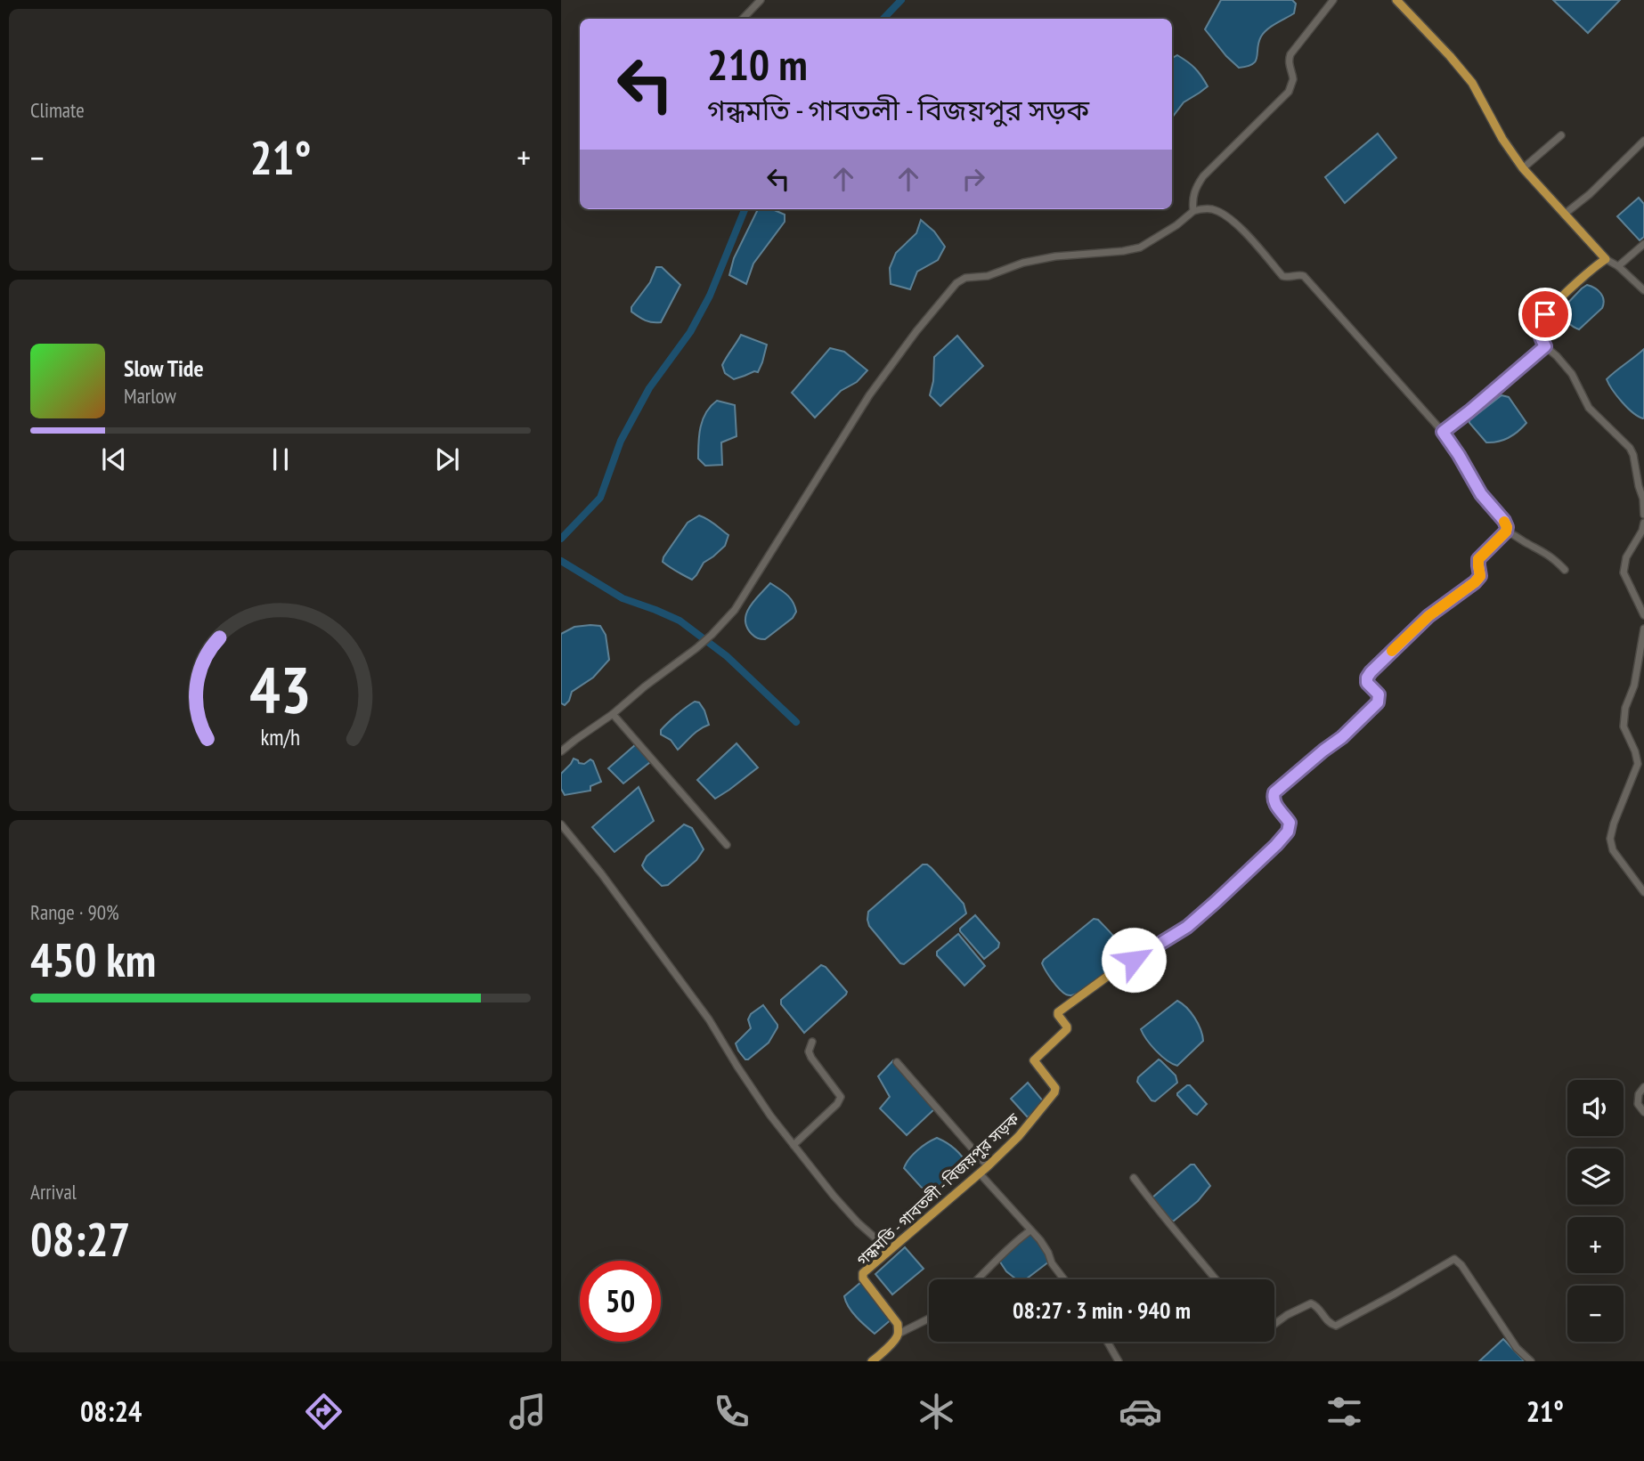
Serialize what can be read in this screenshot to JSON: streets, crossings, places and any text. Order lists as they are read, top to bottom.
{
  "streets": {
    "main road": ["গন্ধমতি - গাবতলী - বিজয়পুর সড়ক"]
  },
  "page": {
    "tile": [
      "Climate",
      ["Range · 90%", "450 km"],
      ["Arrival", "08:27"]
    ],
    "turn": ["210 m", "গন্ধমতি - গাবতলী - বিজয়পুর সড়ক"],
    "heat": ["−", "21°", "+"],
    "song": ["Slow Tide", "Marlow"],
    "map_buttons": ["+", "−"],
    "limit": "50",
    "trip": "08:27 · 3 min · 940 m",
    "tabs": ["08:24", "21°"],
    "gauge": ["43", "km/h"]
  }
}
